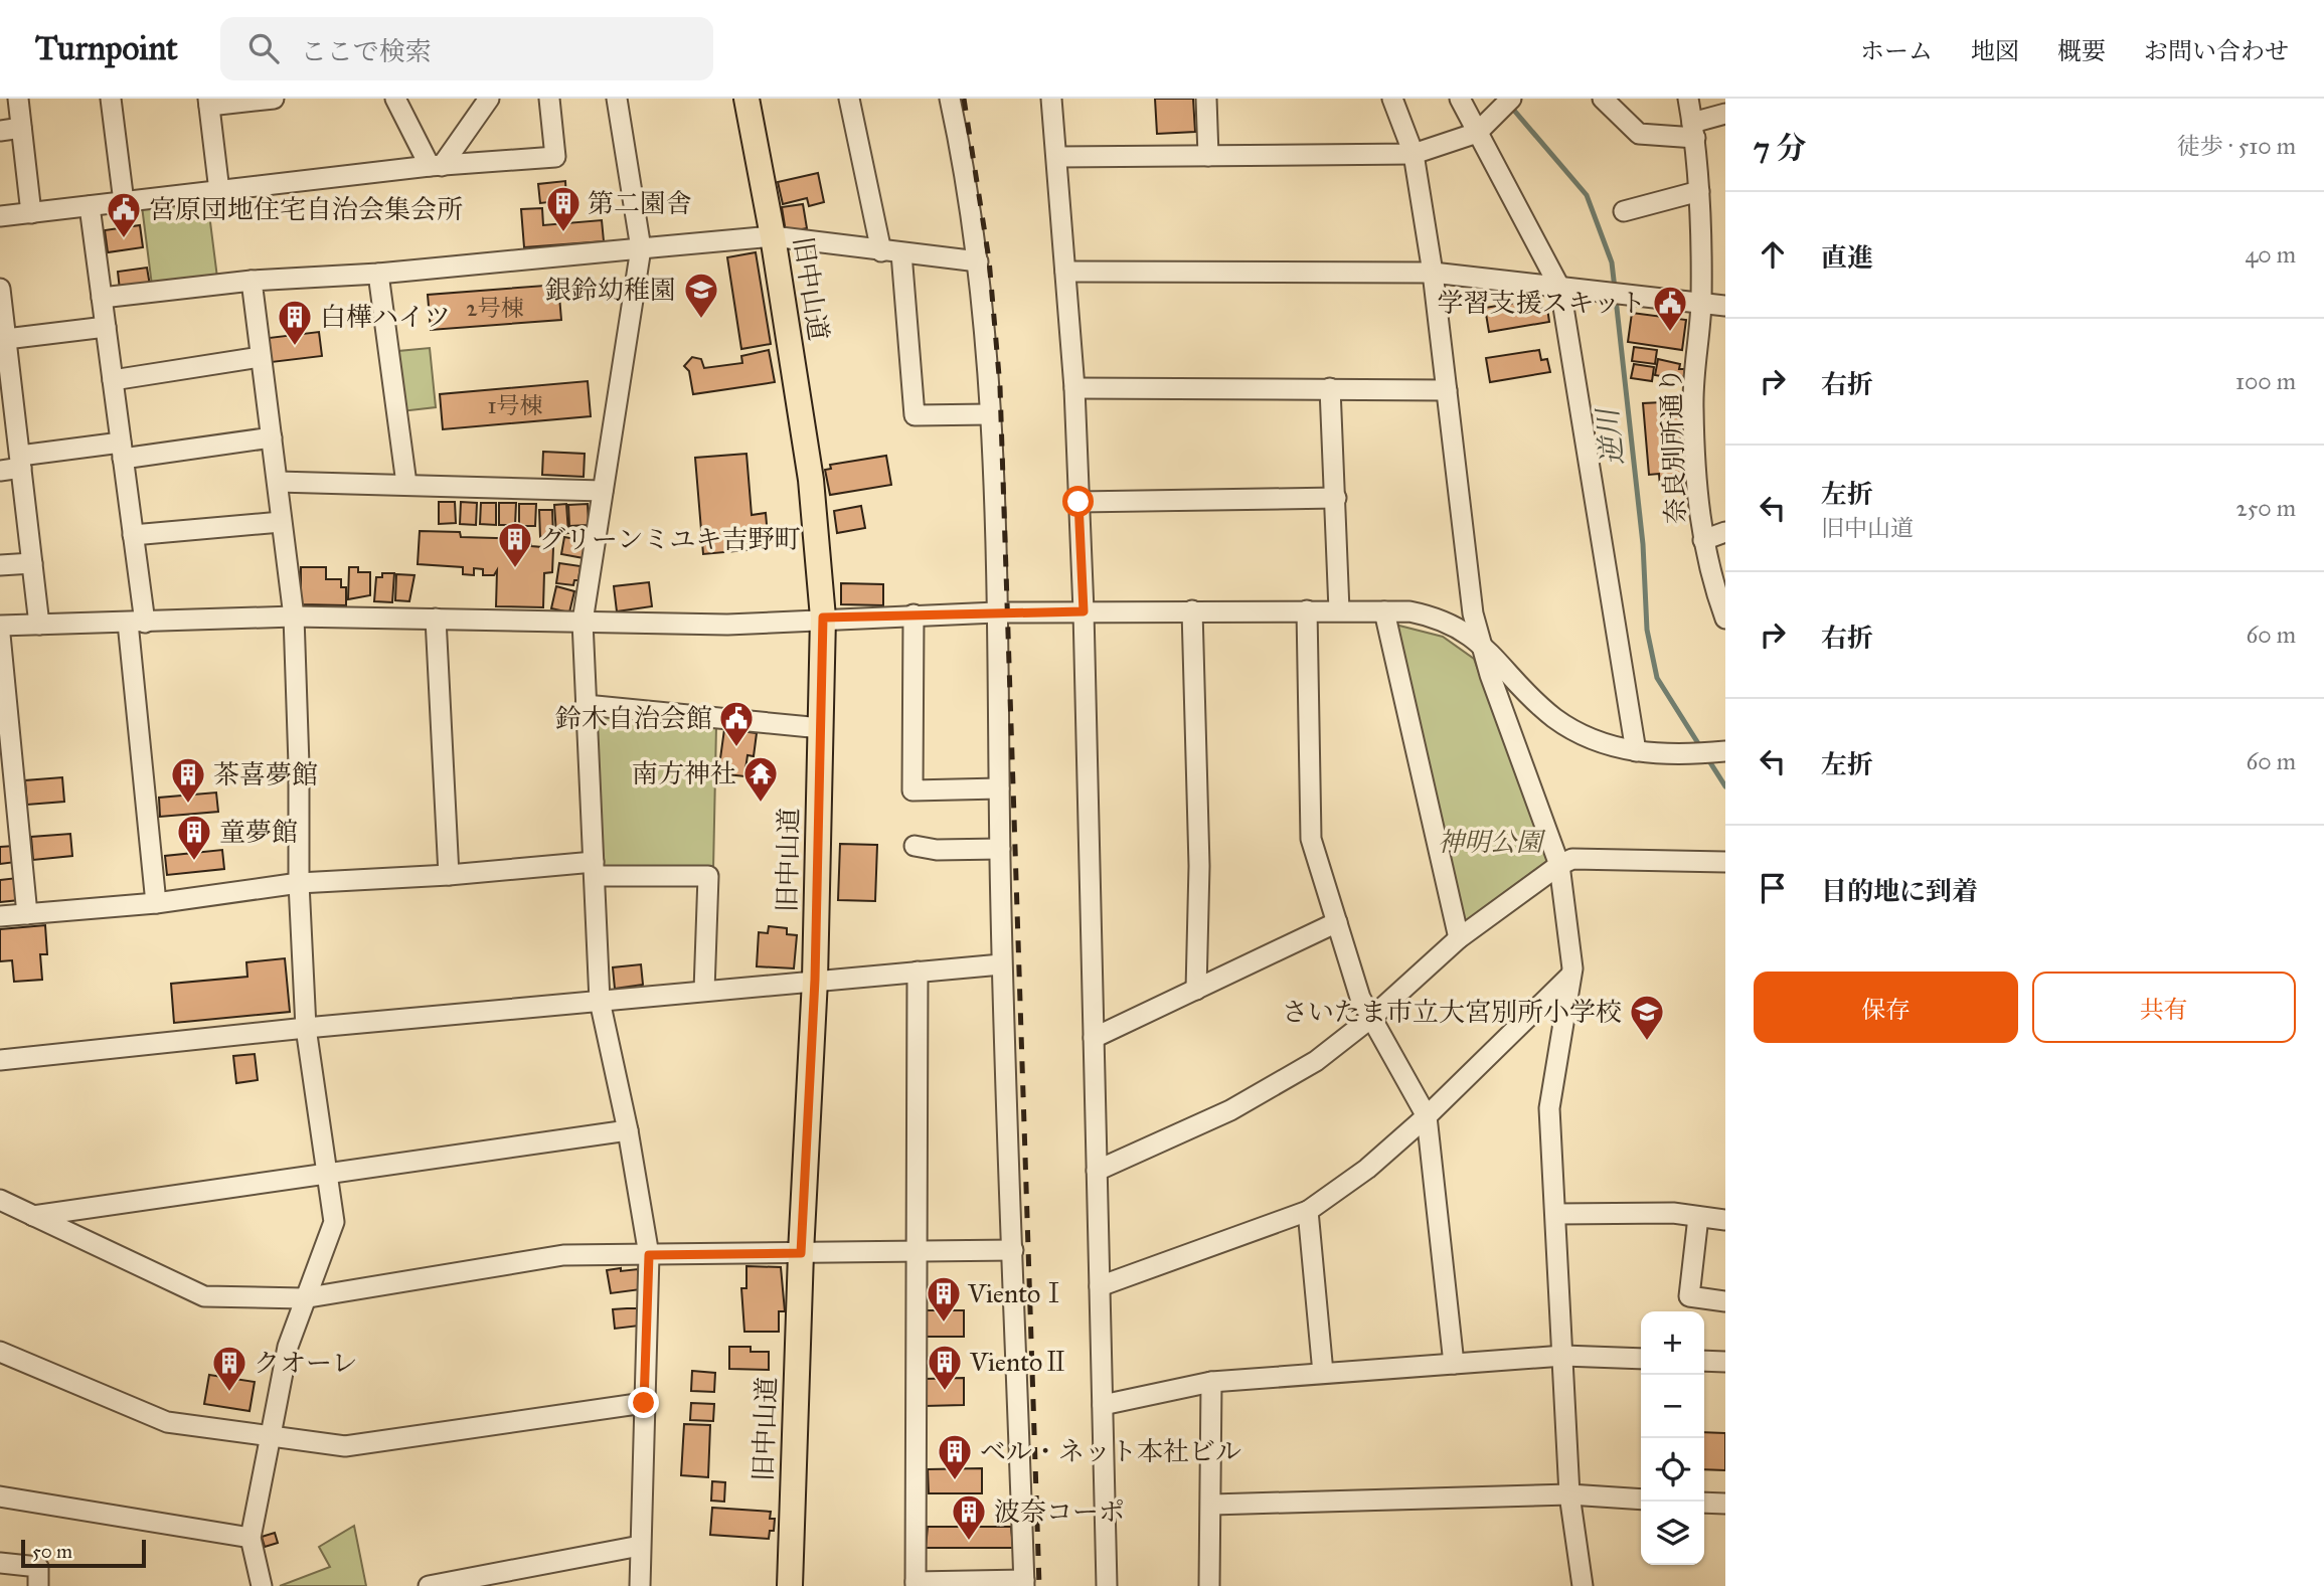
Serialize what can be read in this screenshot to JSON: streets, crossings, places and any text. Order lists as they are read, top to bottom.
{
  "streets": {
    "main road": ["旧中山道"],
    "street": ["奈良別所通り"]
  },
  "water": ["逆川"],
  "parks": ["神明公園"],
  "places": {
    "building": [
      "第二園舎",
      "白樺ハイツ",
      "グリーンミユキ吉野町",
      "茶喜夢館",
      "童夢館",
      "VientoⅠ",
      "VientoⅡ",
      "クオーレ",
      "ベル・ネット本社ビル",
      "波奈コーポ"
    ],
    "public building": ["宮原団地住宅自治会集会所", "学習支援スキット", "鈴木自治会館"],
    "school or university": ["銀鈴幼稚園", "さいたま市立大宮別所小学校"],
    "temple": ["南方神社"]
  },
  "house_numbers": ["2号棟", "1号棟"],
  "scale_bar": "50 m",
  "page": {
    "header": "Turnpoint",
    "search": "ここで検索",
    "nav": [
      "ホーム",
      "地図",
      "概要",
      "お問い合わせ"
    ],
    "heading": ["7 分", "徒歩 · 510 m"],
    "list": [
      ["直進", "40 m"],
      ["右折", "100 m"],
      ["左折", "旧中山道", "250 m"],
      ["右折", "60 m"],
      ["左折", "60 m"],
      "目的地に到着"
    ],
    "buttons": ["保存", "共有"],
    "map_buttons": ["+", "−"],
    "scale": "50 m"
  }
}
